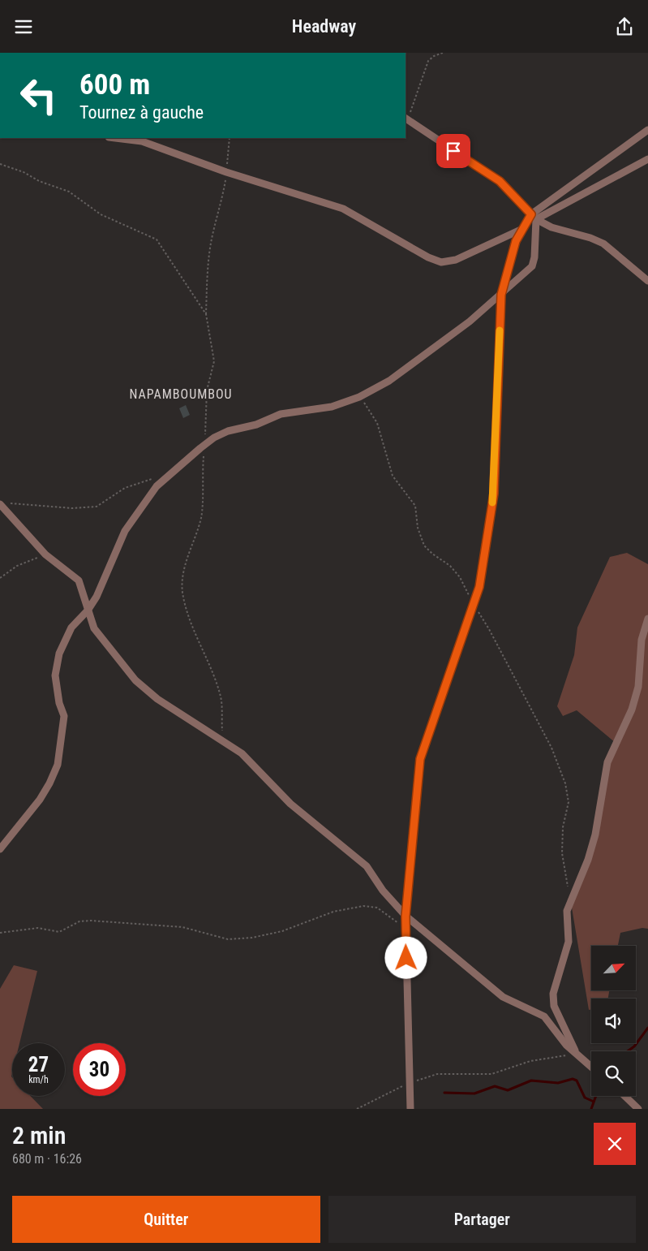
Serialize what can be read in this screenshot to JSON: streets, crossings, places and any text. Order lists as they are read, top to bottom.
{
  "districts": ["NAPAMBOUMBOU"],
  "north": "top right",
  "page": {
    "header": "Headway",
    "turn": ["600 m", "Tournez à gauche"],
    "speed": "27 km/h",
    "limit": "30",
    "heading": ["2 min", "680 m · 16:26"],
    "buttons": ["Quitter", "Partager"]
  }
}
